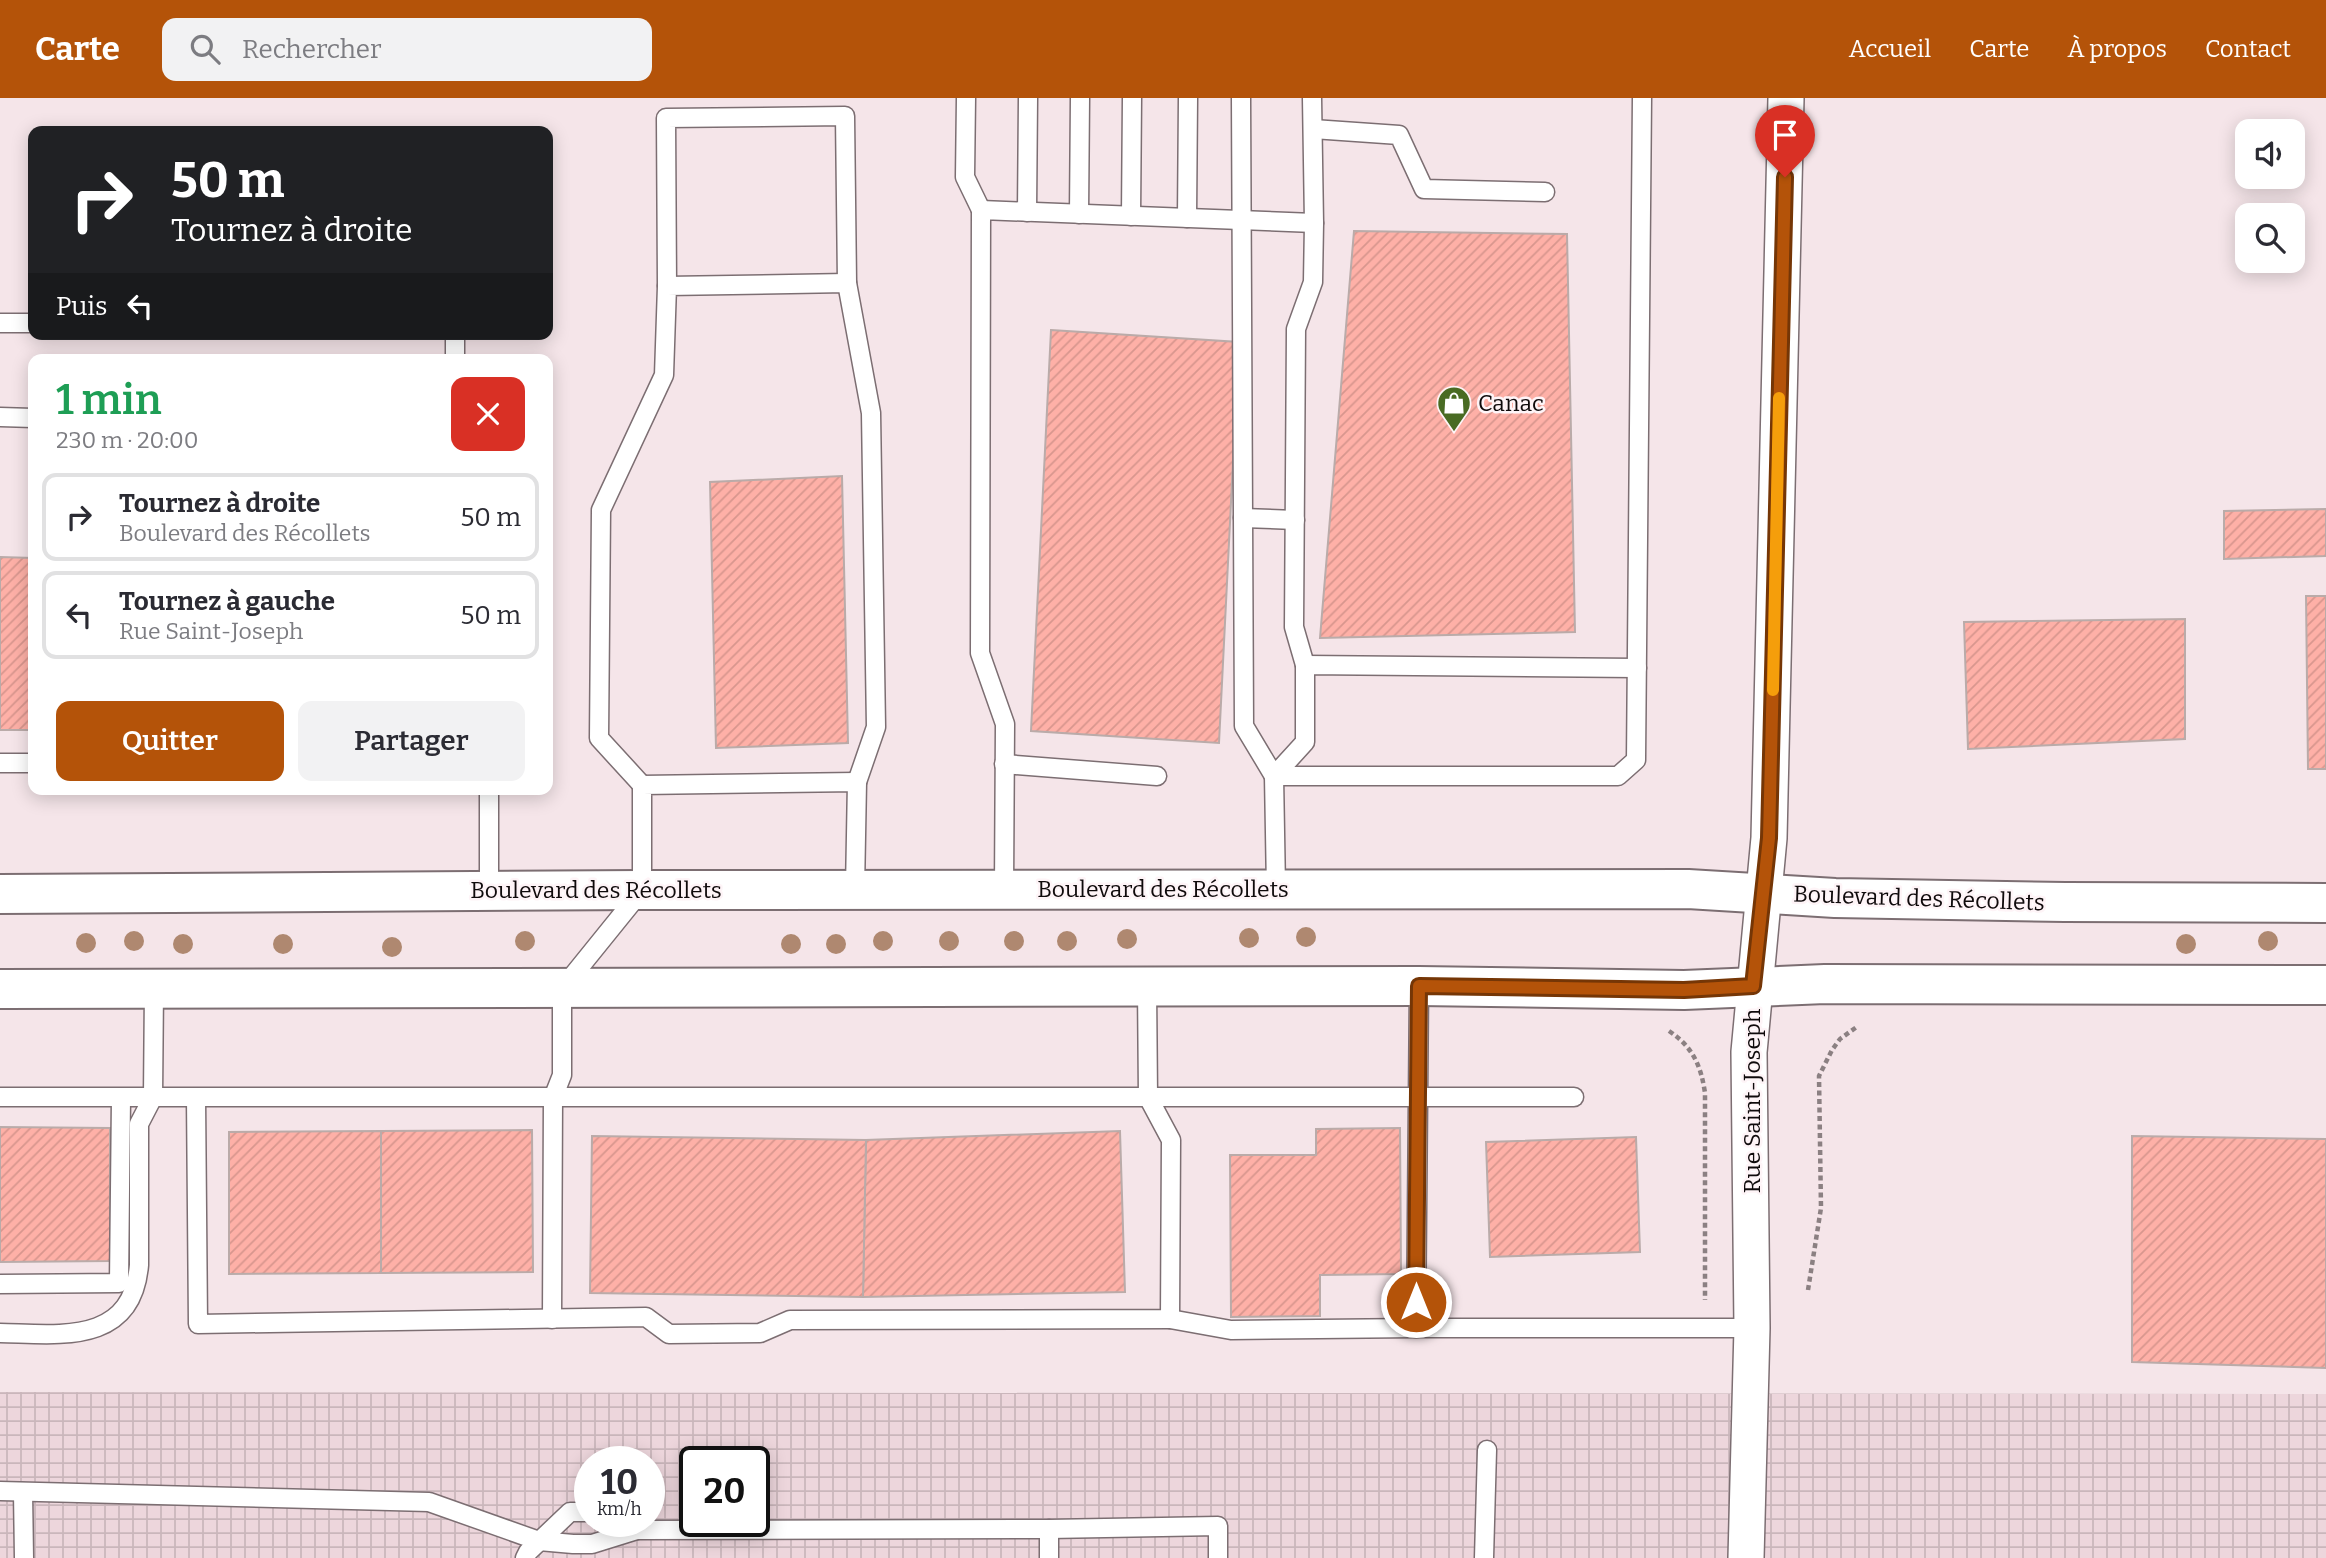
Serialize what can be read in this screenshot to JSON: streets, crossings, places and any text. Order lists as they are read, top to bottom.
{
  "streets": {
    "main road": ["Boulevard des Récollets"],
    "street": ["Rue Saint-Joseph"]
  },
  "crossings": [
    ["Boulevard des Récollets", "Rue Saint-Joseph"]
  ],
  "places": {
    "shop": ["Canac"]
  },
  "page": {
    "header": "Carte",
    "search": "Rechercher",
    "nav": [
      "Accueil",
      "Carte",
      "À propos",
      "Contact"
    ],
    "turn": ["50 m", "Tournez à droite"],
    "then": "Puis",
    "heading": ["1 min", "230 m · 20:00"],
    "list": [
      {
        "name": "Tournez à droite",
        "note": "Boulevard des Récollets",
        "value": "50 m"
      },
      {
        "name": "Tournez à gauche",
        "note": "Rue Saint-Joseph",
        "value": "50 m"
      }
    ],
    "buttons": ["Quitter", "Partager"],
    "speed": "10 km/h",
    "limit": "20"
  }
}
